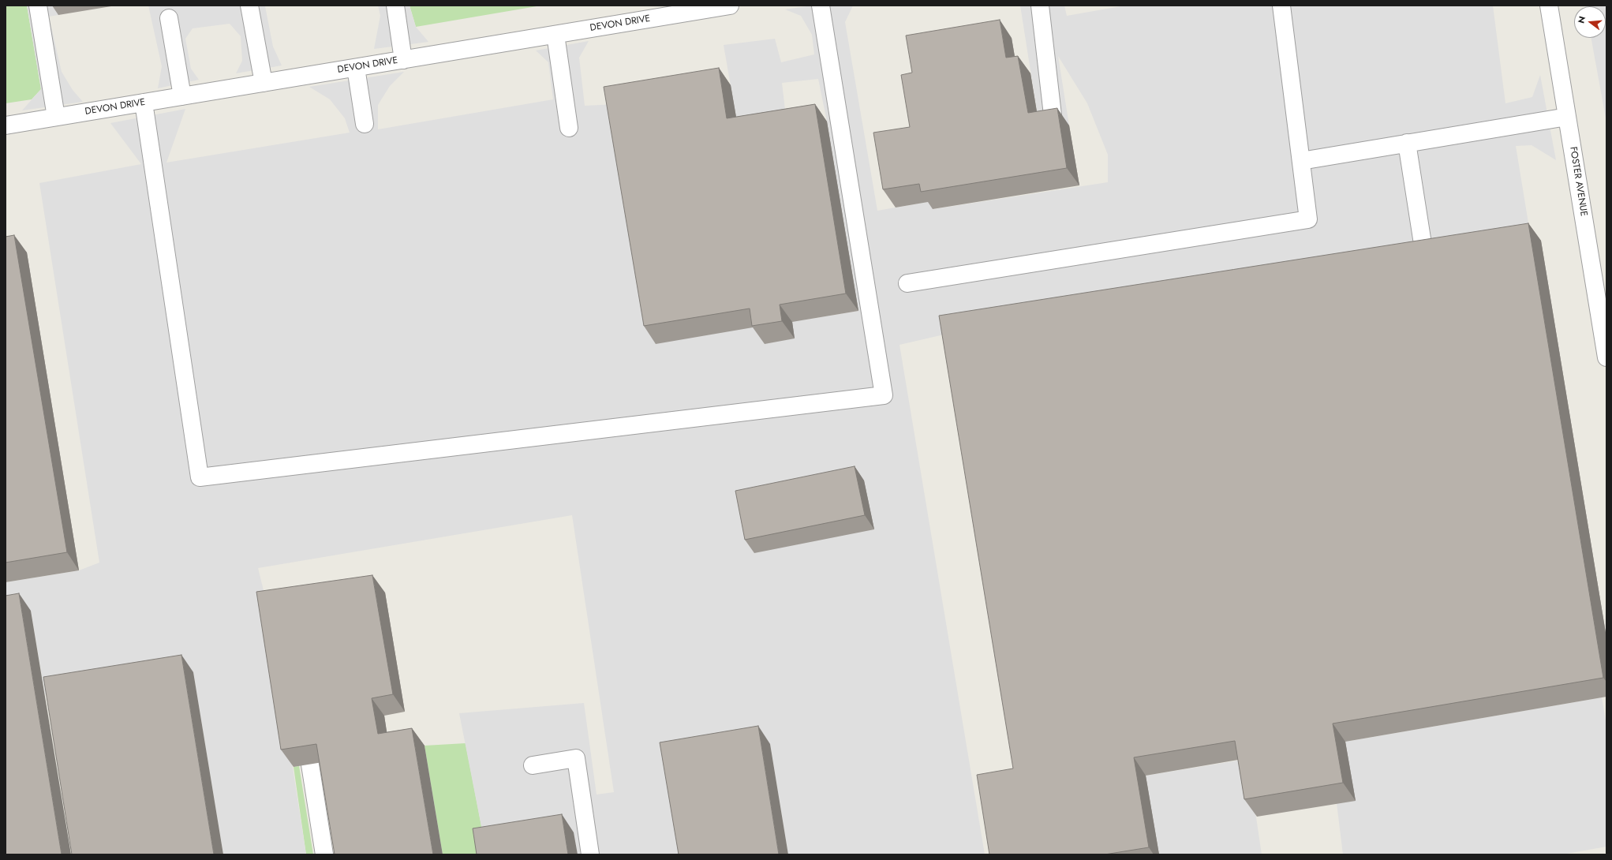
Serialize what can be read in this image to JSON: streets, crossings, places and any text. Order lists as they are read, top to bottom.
{
  "streets": {
    "street": ["DEVON DRIVE", "FOSTER AVENUE"]
  },
  "north": "left"
}
